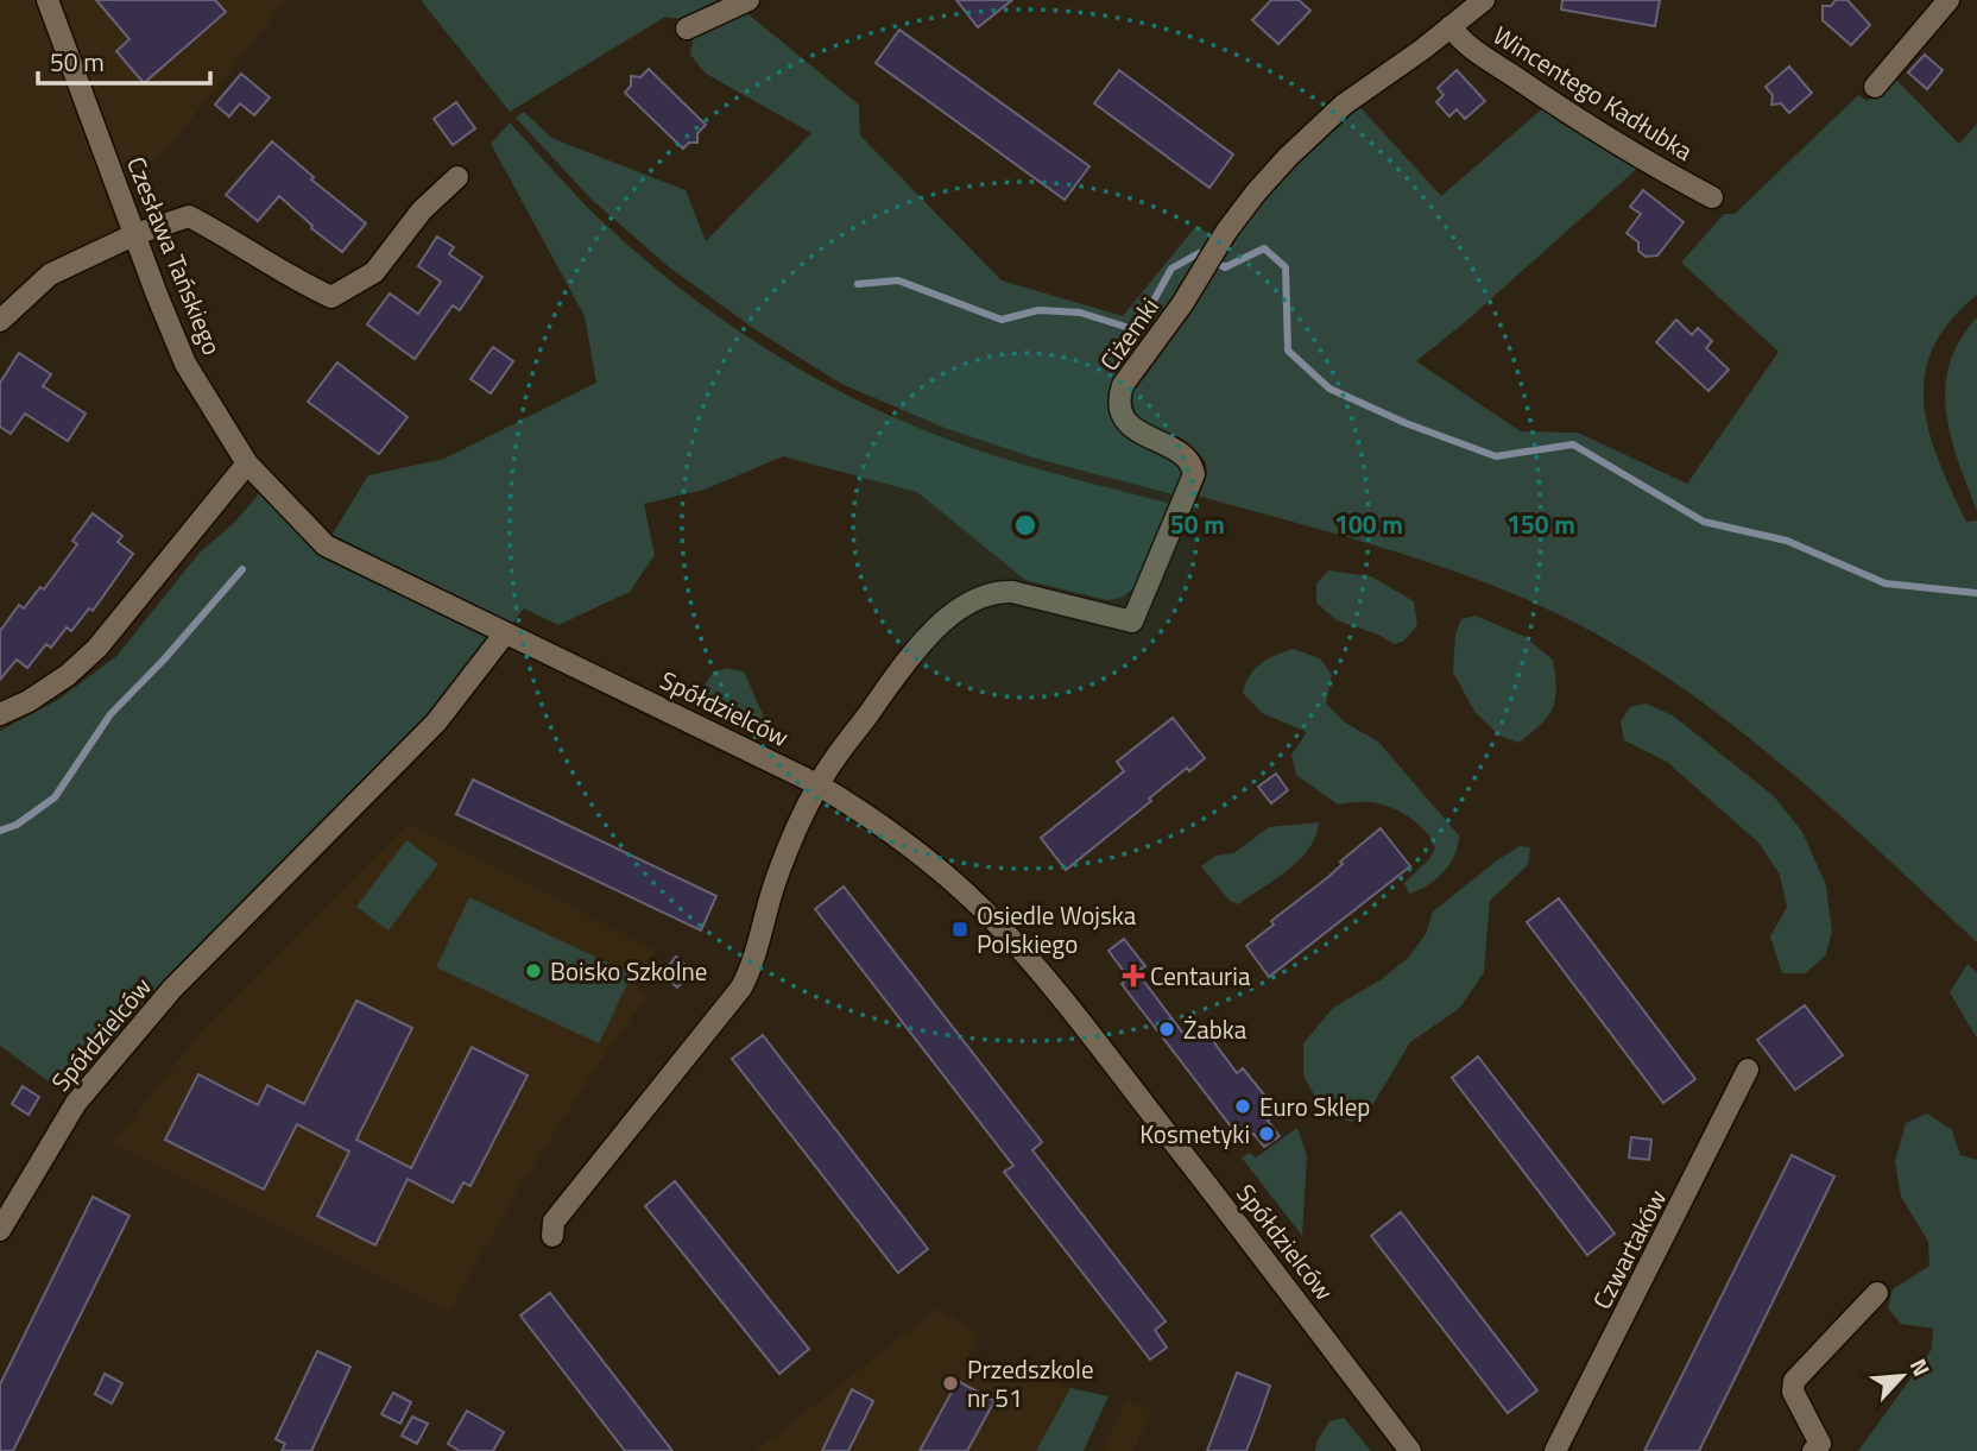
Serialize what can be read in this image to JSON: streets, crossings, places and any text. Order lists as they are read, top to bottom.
{
  "streets": {
    "street": [
      "Wincentego Kadłubka",
      "Czesława Tańskiego",
      "Ciżemki",
      "Spółdzielców",
      "Czwartaków"
    ]
  },
  "crossings": [
    ["Wincentego Kadłubka", "Ciżemki"],
    ["Czesława Tańskiego", "Spółdzielców"],
    ["Ciżemki", "Spółdzielców"]
  ],
  "places": {
    "transit": ["Osiedle Wojska Polskiego"],
    "other": [
      "Boisko Szkolne",
      "Żabka",
      "Euro Sklep",
      "Kosmetyki",
      "Przedszkole nr 51"
    ],
    "health": ["Centauria"]
  },
  "scale_bar": "50 m",
  "north": "top right",
  "rings": ["50 m", "100 m", "150 m"]
}
